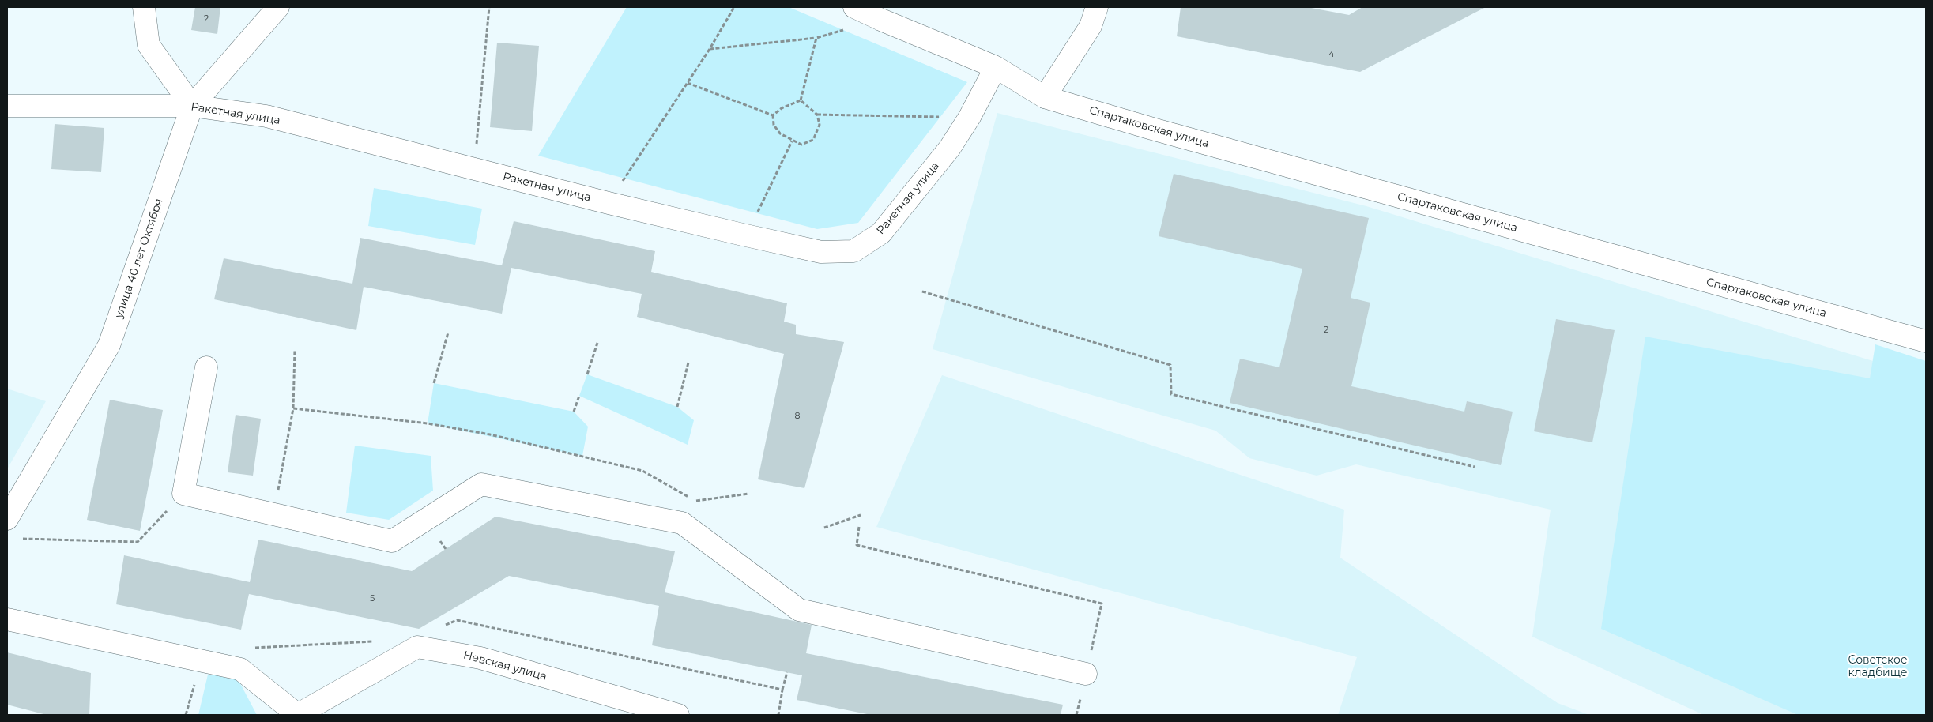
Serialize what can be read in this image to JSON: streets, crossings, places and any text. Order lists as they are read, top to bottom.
{
  "streets": {
    "main road": [
      "Ракетная улица",
      "Спартаковская улица",
      "улица 40 лет Октября",
      "Невская улица"
    ]
  },
  "crossings": [
    ["Ракетная улица", "Спартаковская улица"],
    ["Ракетная улица", "улица 40 лет Октября"]
  ],
  "parks": ["Советское кладбище"],
  "house_numbers": [
    "2",
    "4",
    "2",
    "8",
    "5"
  ]
}
